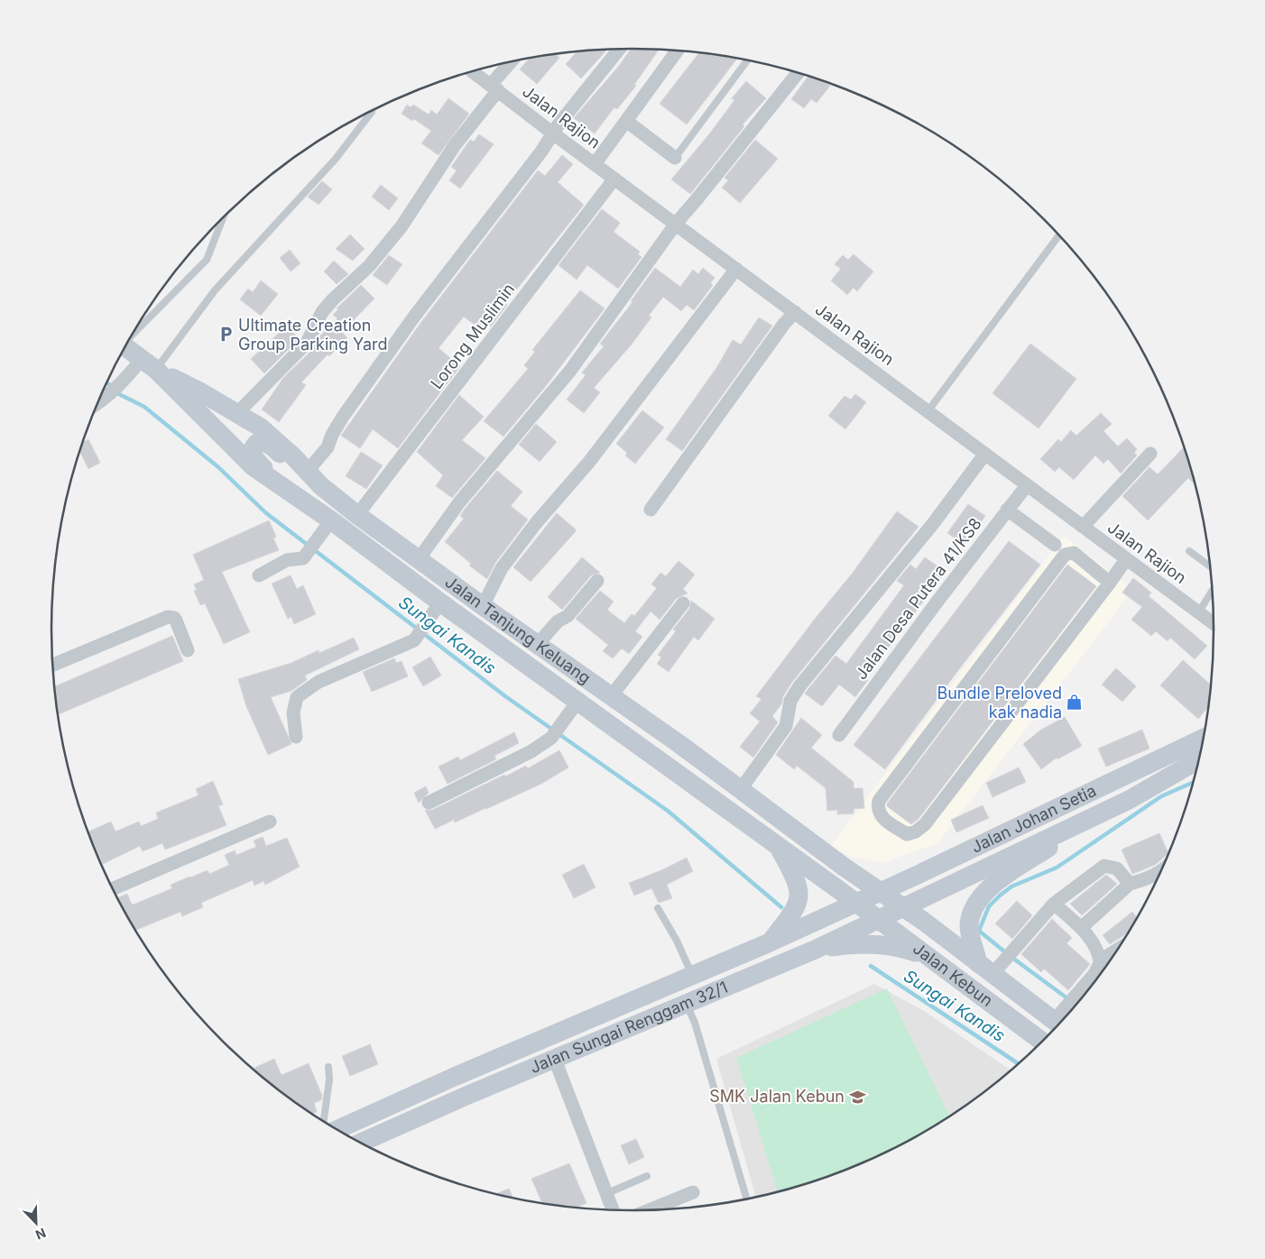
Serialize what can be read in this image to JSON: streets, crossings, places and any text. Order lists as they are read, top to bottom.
{
  "streets": {
    "main road": [
      "Jalan Tanjung Keluang",
      "Jalan Johan Setia",
      "Jalan Kebun",
      "Jalan Sungai Renggam 32/1"
    ],
    "street": ["Jalan Rajion", "Lorong Muslimin", "Jalan Desa Putera 41/KS8"]
  },
  "crossings": [
    ["Jalan Rajion", "Lorong Muslimin"],
    ["Jalan Rajion", "Jalan Desa Putera 41/KS8"],
    ["Lorong Muslimin", "Jalan Tanjung Keluang"],
    ["Jalan Tanjung Keluang", "Jalan Johan Setia"],
    ["Jalan Tanjung Keluang", "Jalan Kebun"],
    ["Jalan Tanjung Keluang", "Jalan Sungai Renggam 32/1"],
    ["Jalan Johan Setia", "Jalan Kebun"],
    ["Jalan Johan Setia", "Jalan Sungai Renggam 32/1"],
    ["Jalan Kebun", "Jalan Sungai Renggam 32/1"]
  ],
  "water": ["Sungai Kandis"],
  "places": {
    "parking": ["Ultimate Creation Group Parking Yard"],
    "shop": ["Bundle Preloved kak nadia"],
    "school or university": ["SMK Jalan Kebun"]
  },
  "north": "bottom right"
}
